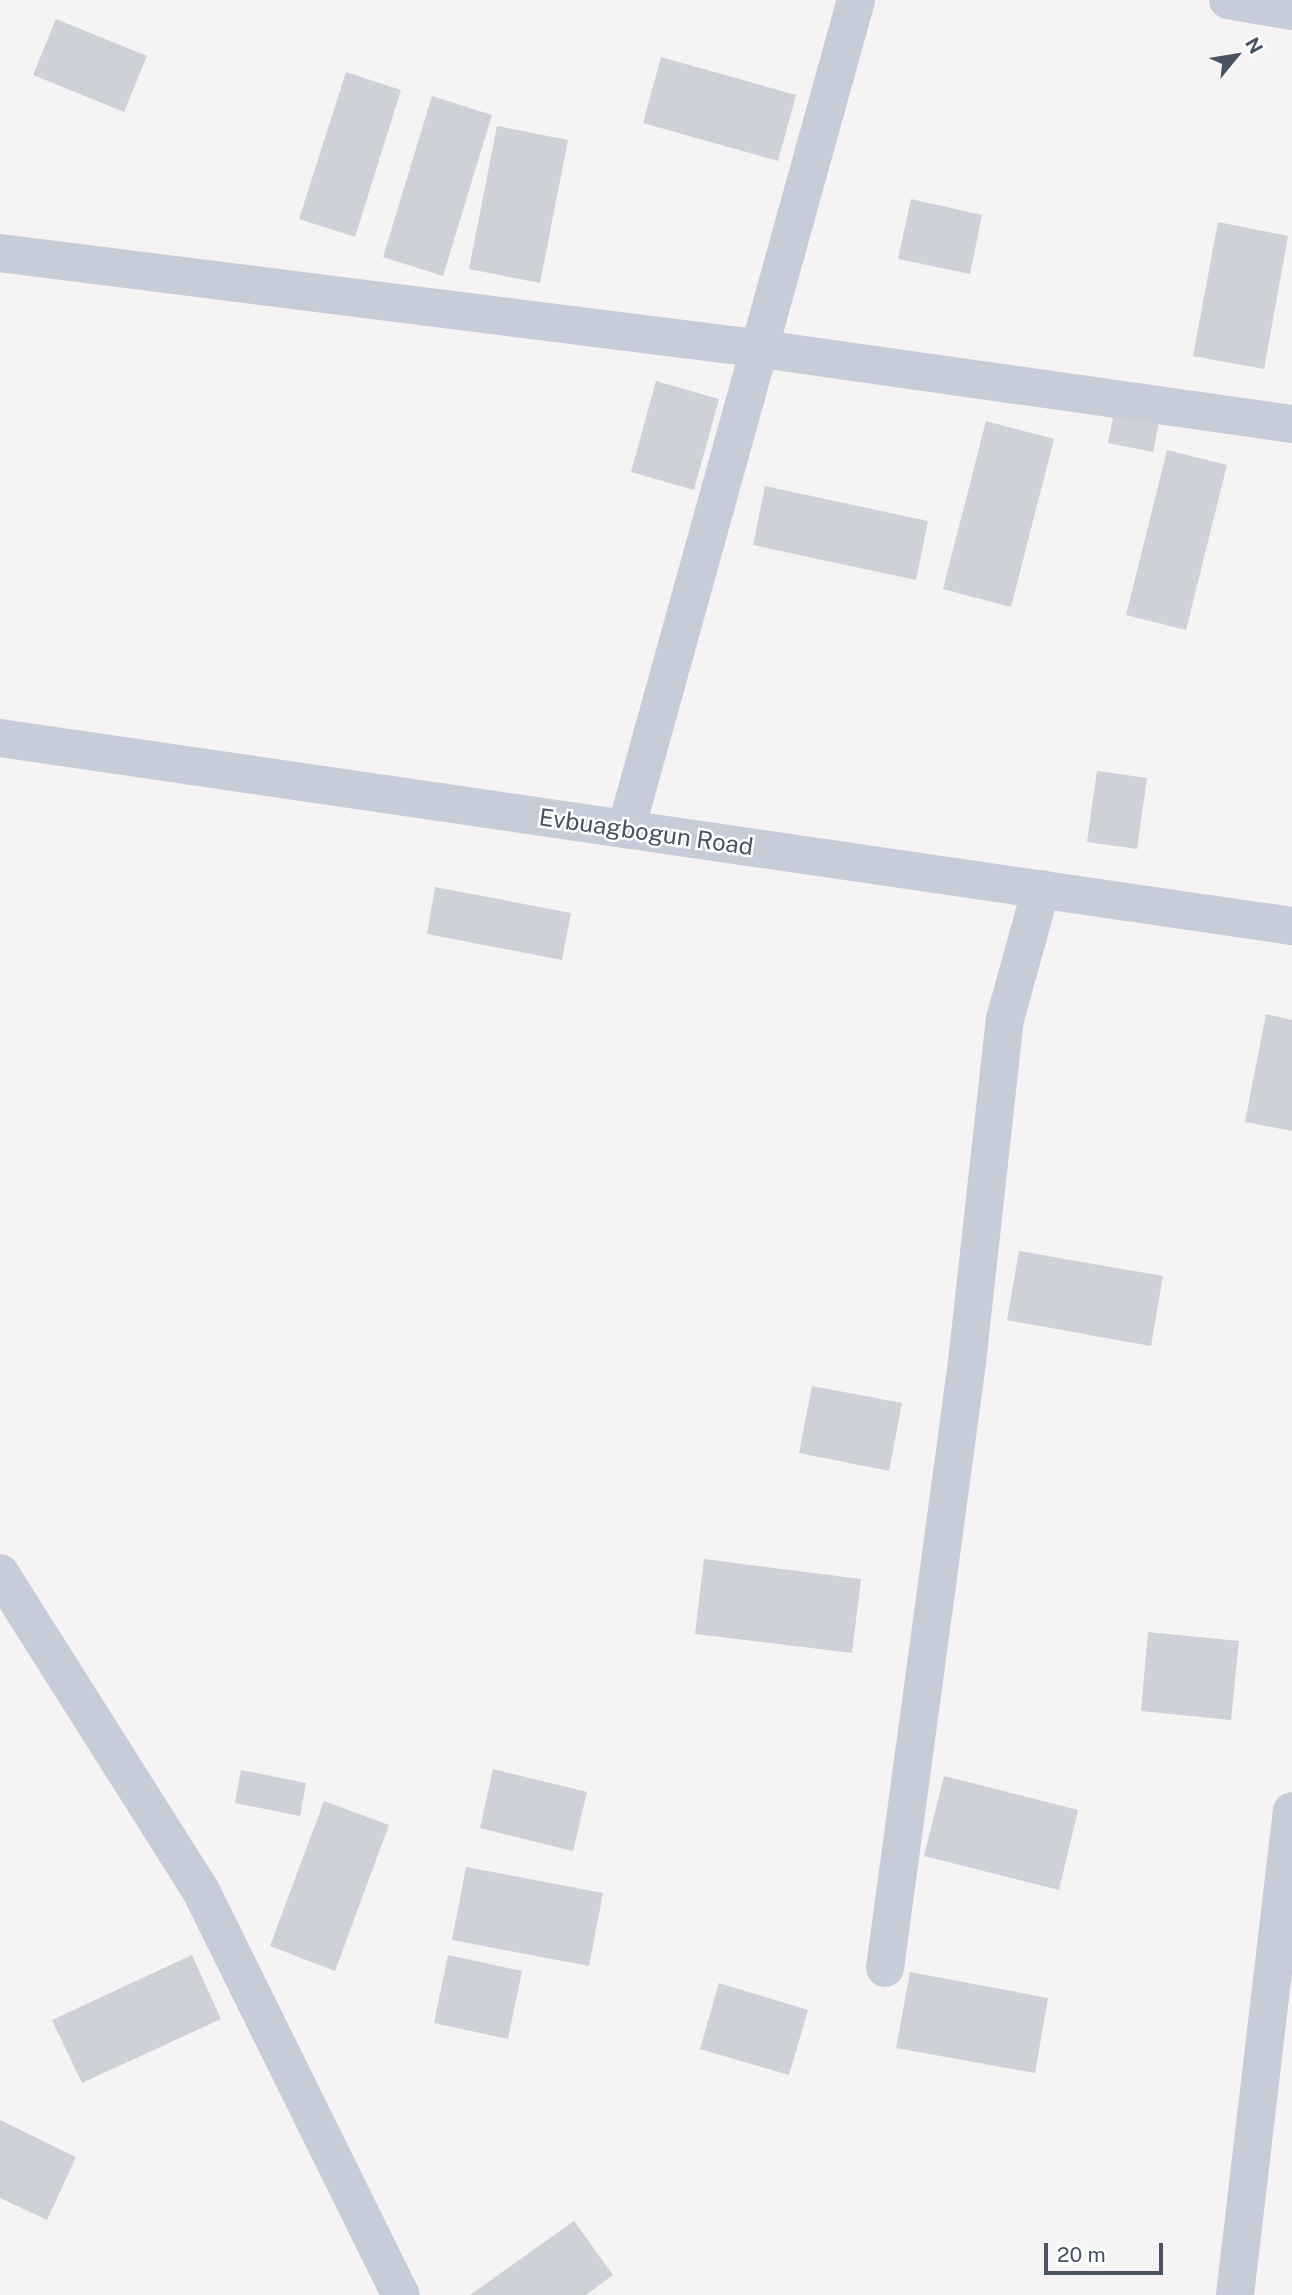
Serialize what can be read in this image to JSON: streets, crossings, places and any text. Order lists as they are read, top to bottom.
{
  "streets": {
    "street": ["Evbuagbogun Road"]
  },
  "scale_bar": "20 m",
  "north": "top right"
}
